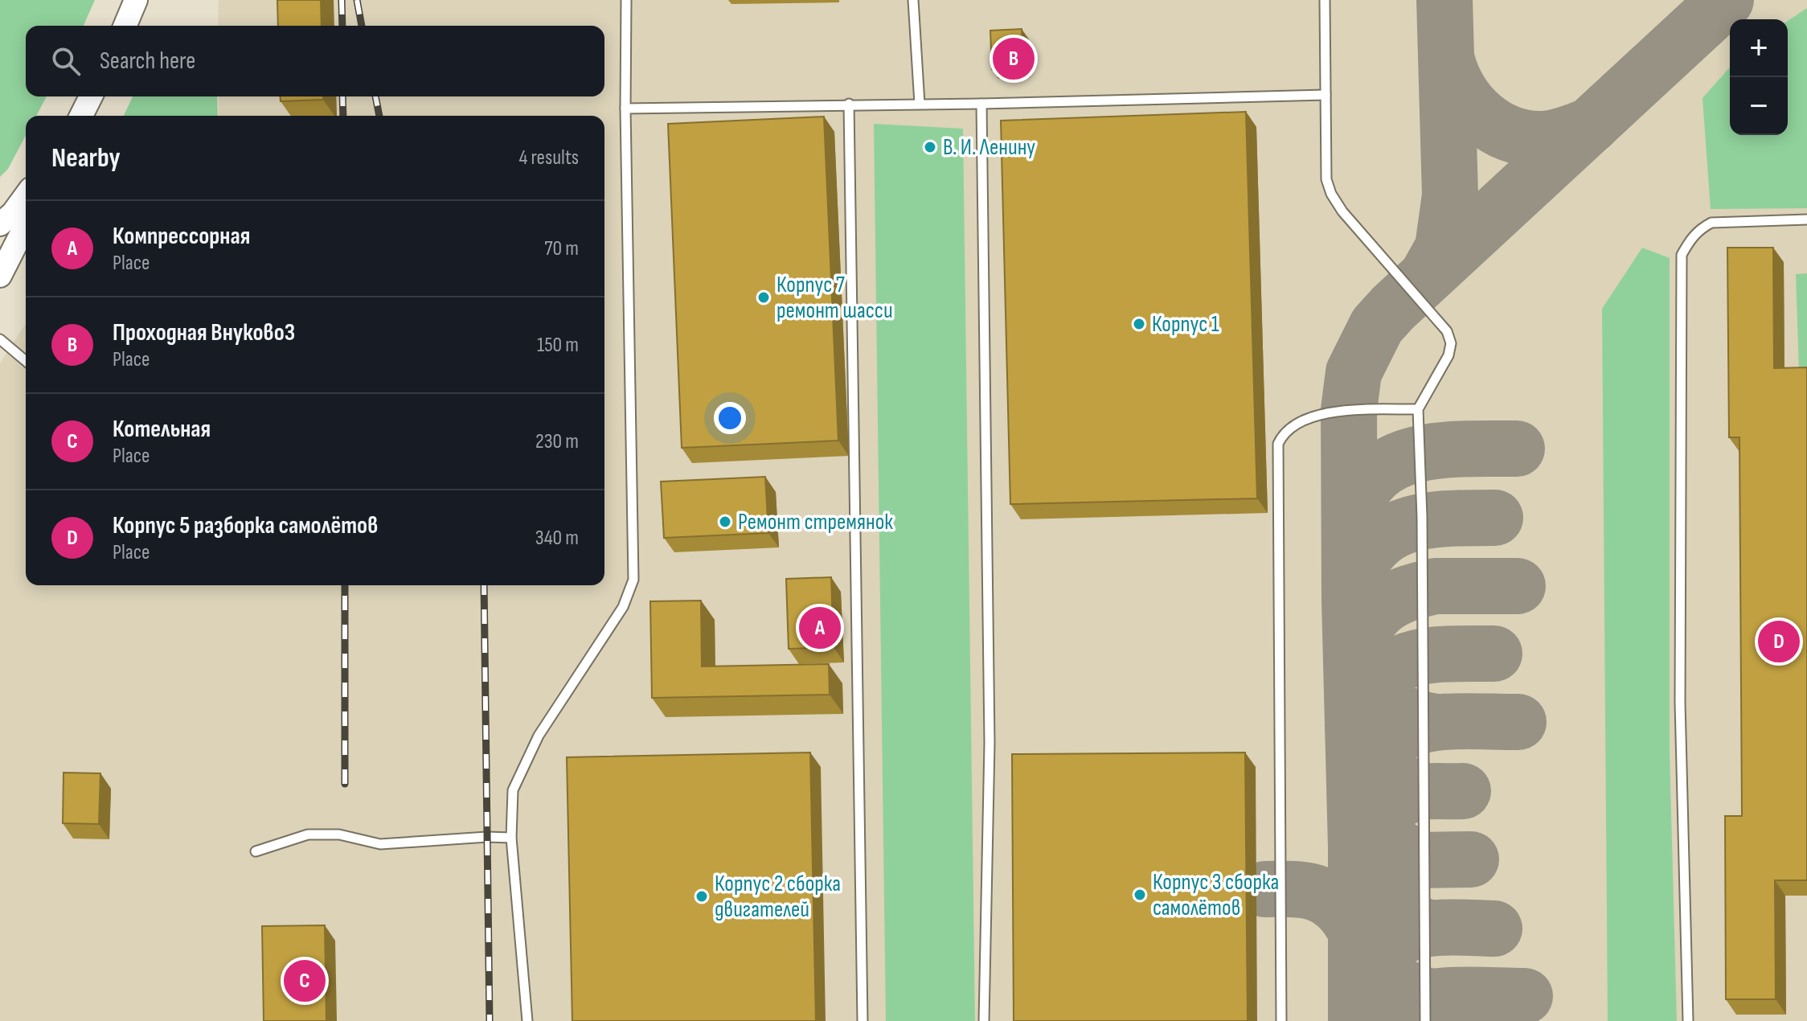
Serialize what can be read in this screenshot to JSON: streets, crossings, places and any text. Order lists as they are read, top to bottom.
{
  "places": [
    "В. И. Ленину",
    "Корпус 7 ремонт шасси",
    "Корпус 1",
    "Ремонт стремянок",
    "Корпус 3 сборка самолётов",
    "Корпус 2 сборка двигателей"
  ],
  "page": {
    "map_buttons": ["+", "−"],
    "search": "Search here",
    "pins": [
      "B",
      "A",
      "D",
      "C"
    ],
    "heading": ["Nearby", "4 results"],
    "list": [
      {
        "mark": "A",
        "name": "Компрессорная",
        "note": "Place",
        "value": "70 m"
      },
      {
        "mark": "B",
        "name": "Проходная Внуково3",
        "note": "Place",
        "value": "150 m"
      },
      {
        "mark": "C",
        "name": "Котельная",
        "note": "Place",
        "value": "230 m"
      },
      {
        "mark": "D",
        "name": "Корпус 5 разборка самолётов",
        "note": "Place",
        "value": "340 m"
      }
    ]
  }
}
